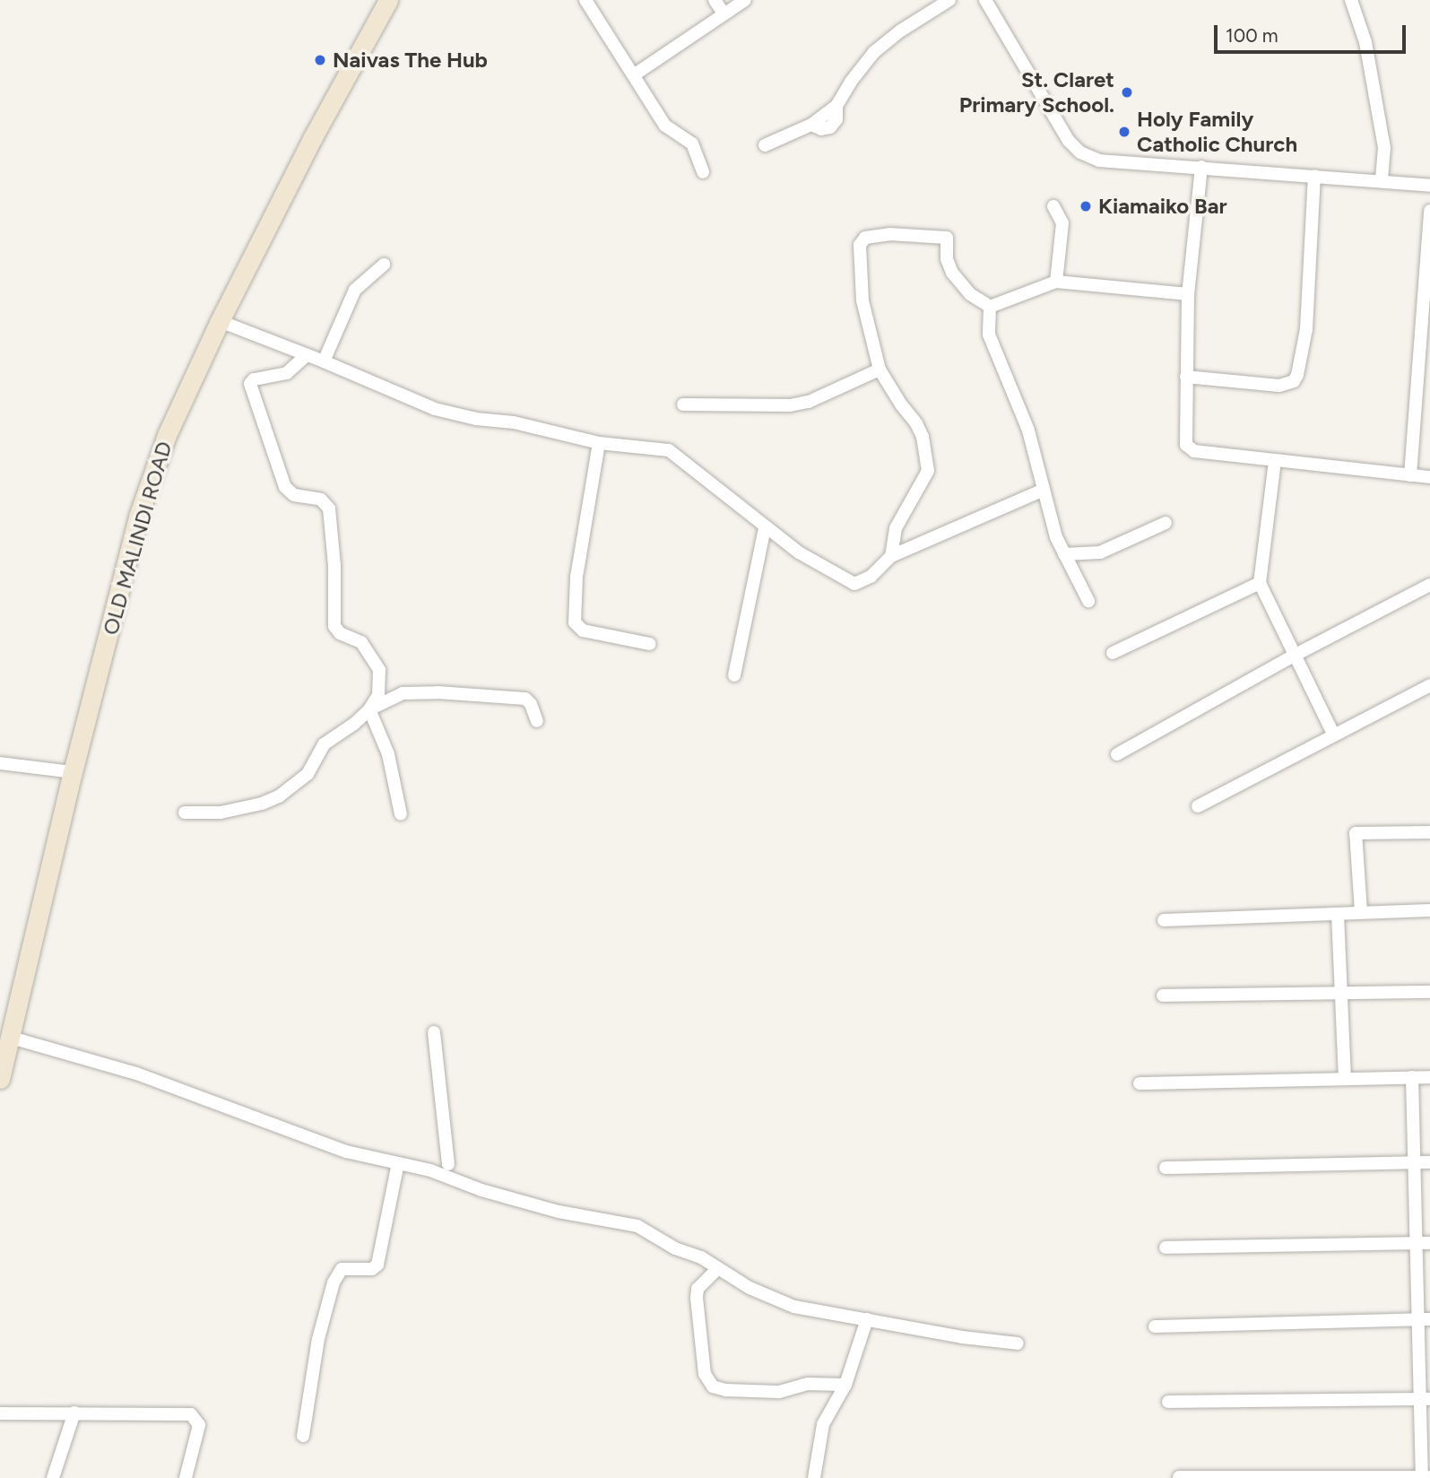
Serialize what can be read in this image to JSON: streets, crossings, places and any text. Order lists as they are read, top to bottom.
{
  "streets": {
    "main road": ["OLD MALINDI ROAD"]
  },
  "places": [
    "Naivas The Hub",
    "St. Claret Primary School.",
    "Holy Family Catholic Church",
    "Kiamaiko Bar"
  ],
  "scale_bar": "100 m"
}
